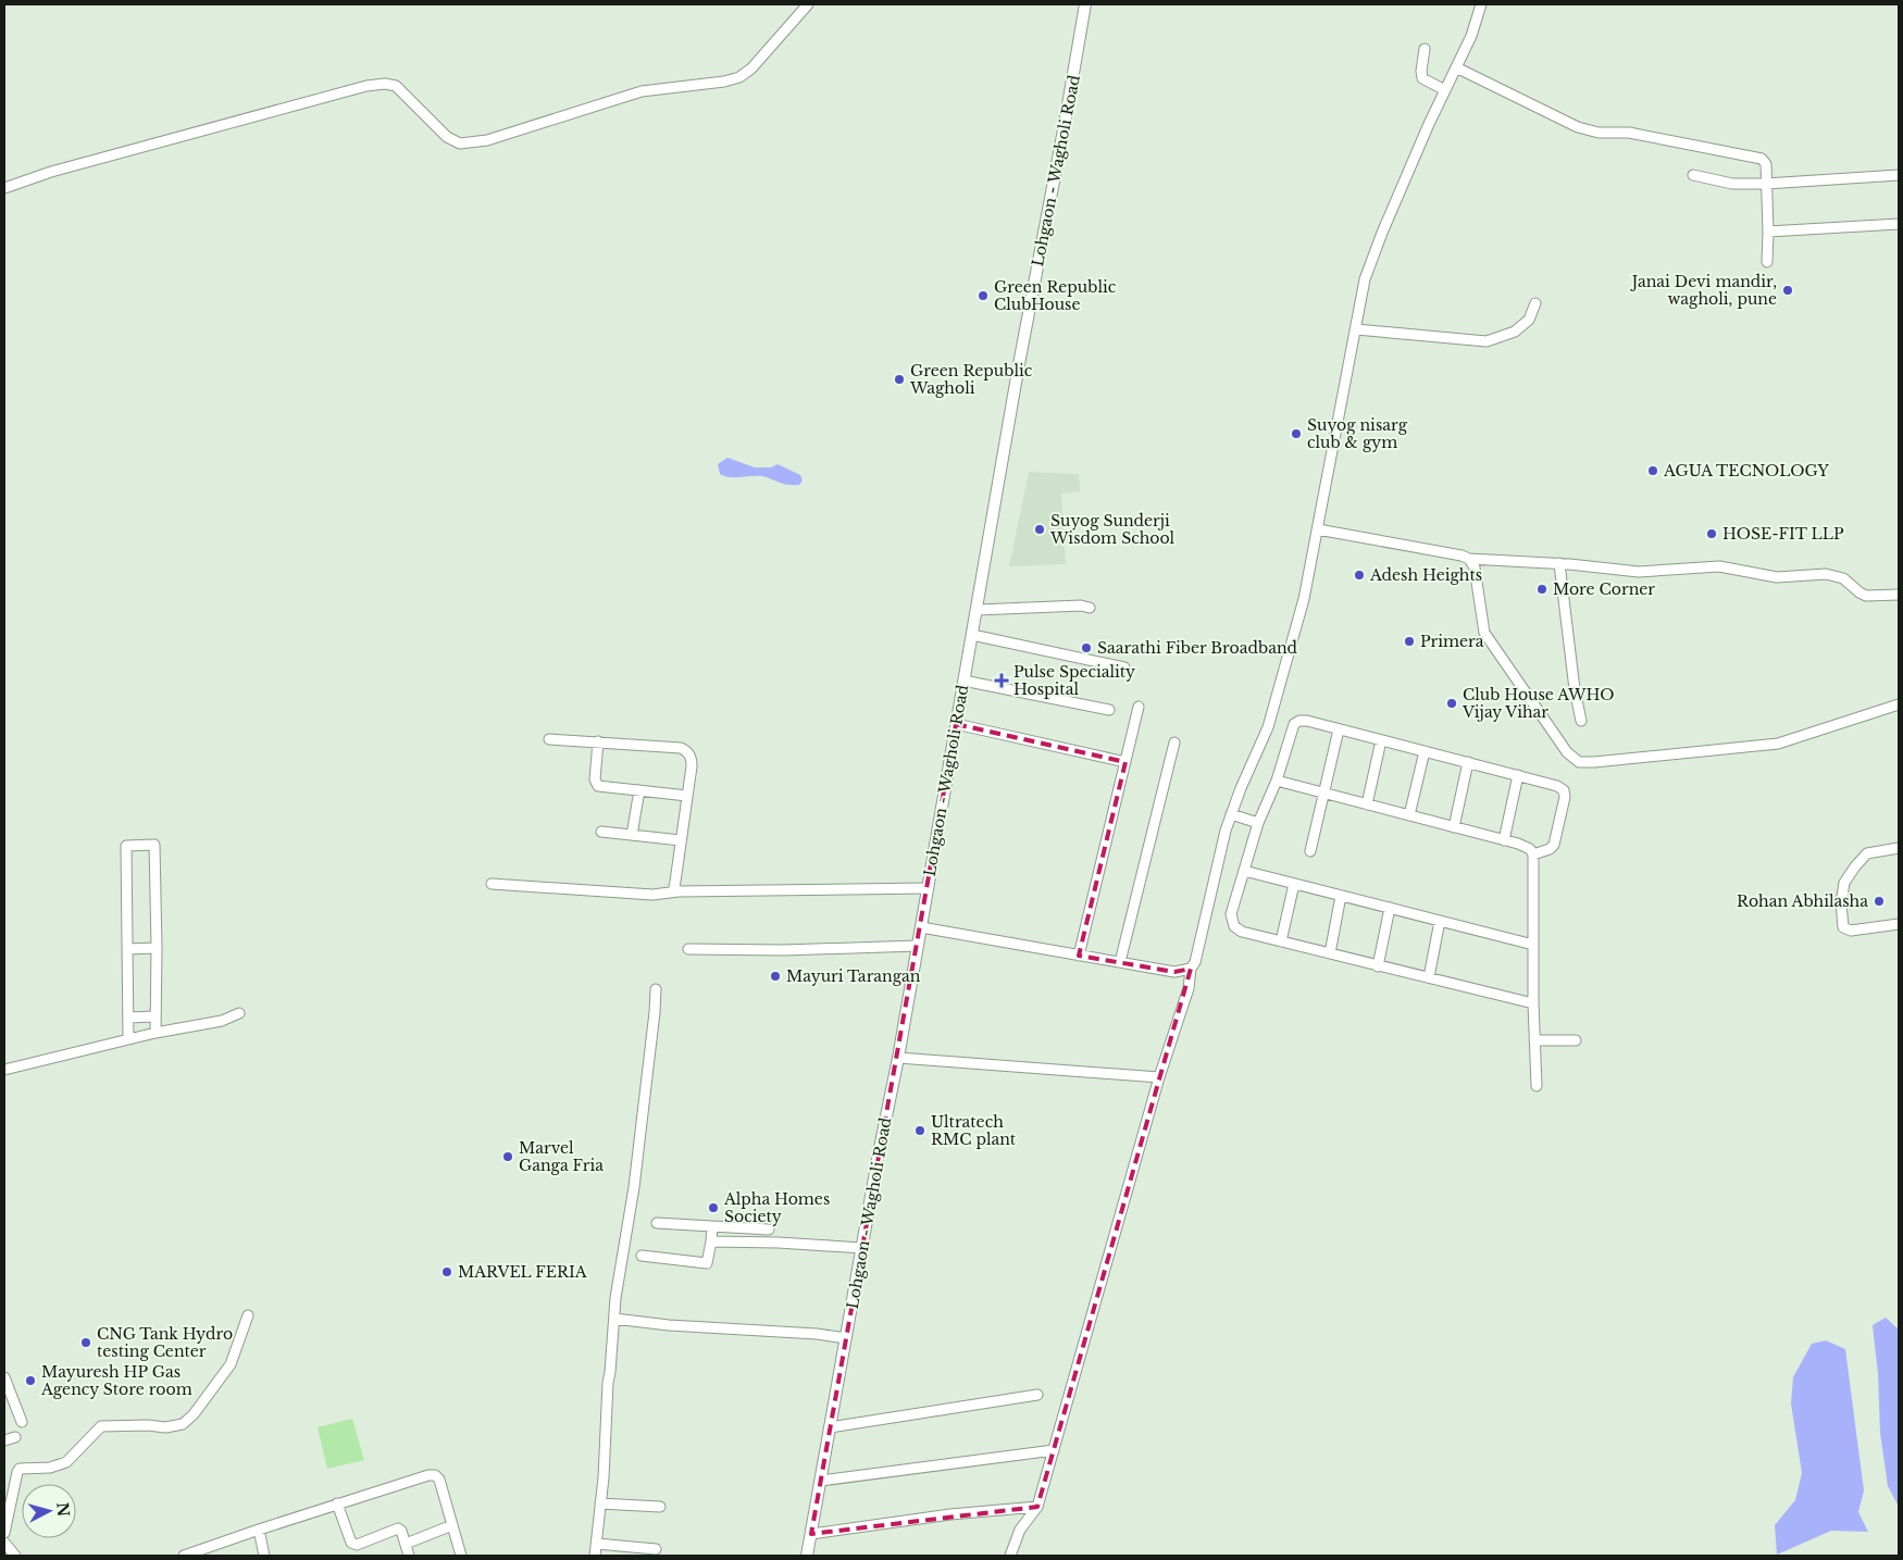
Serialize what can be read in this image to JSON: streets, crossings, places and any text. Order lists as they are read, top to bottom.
{
  "streets": {
    "main road": ["Lohgaon - Wagholi Road"]
  },
  "places": {
    "other": [
      "Janai Devi mandir, wagholi, pune",
      "Green Republic ClubHouse",
      "Green Republic Wagholi",
      "Suyog nisarg club & gym",
      "AGUA TECNOLOGY",
      "Suyog Sunderji Wisdom School",
      "HOSE-FIT LLP",
      "Adesh Heights",
      "More Corner",
      "Primera",
      "Saarathi Fiber Broadband",
      "Club House AWHO Vijay Vihar",
      "Rohan Abhilasha",
      "Mayuri Tarangan",
      "Ultratech RMC plant",
      "Marvel Ganga Fria",
      "Alpha Homes Society",
      "MARVEL FERIA",
      "CNG Tank Hydro testing Center",
      "Mayuresh HP Gas Agency Store room"
    ],
    "health": ["Pulse Speciality Hospital"]
  },
  "north": "right"
}
